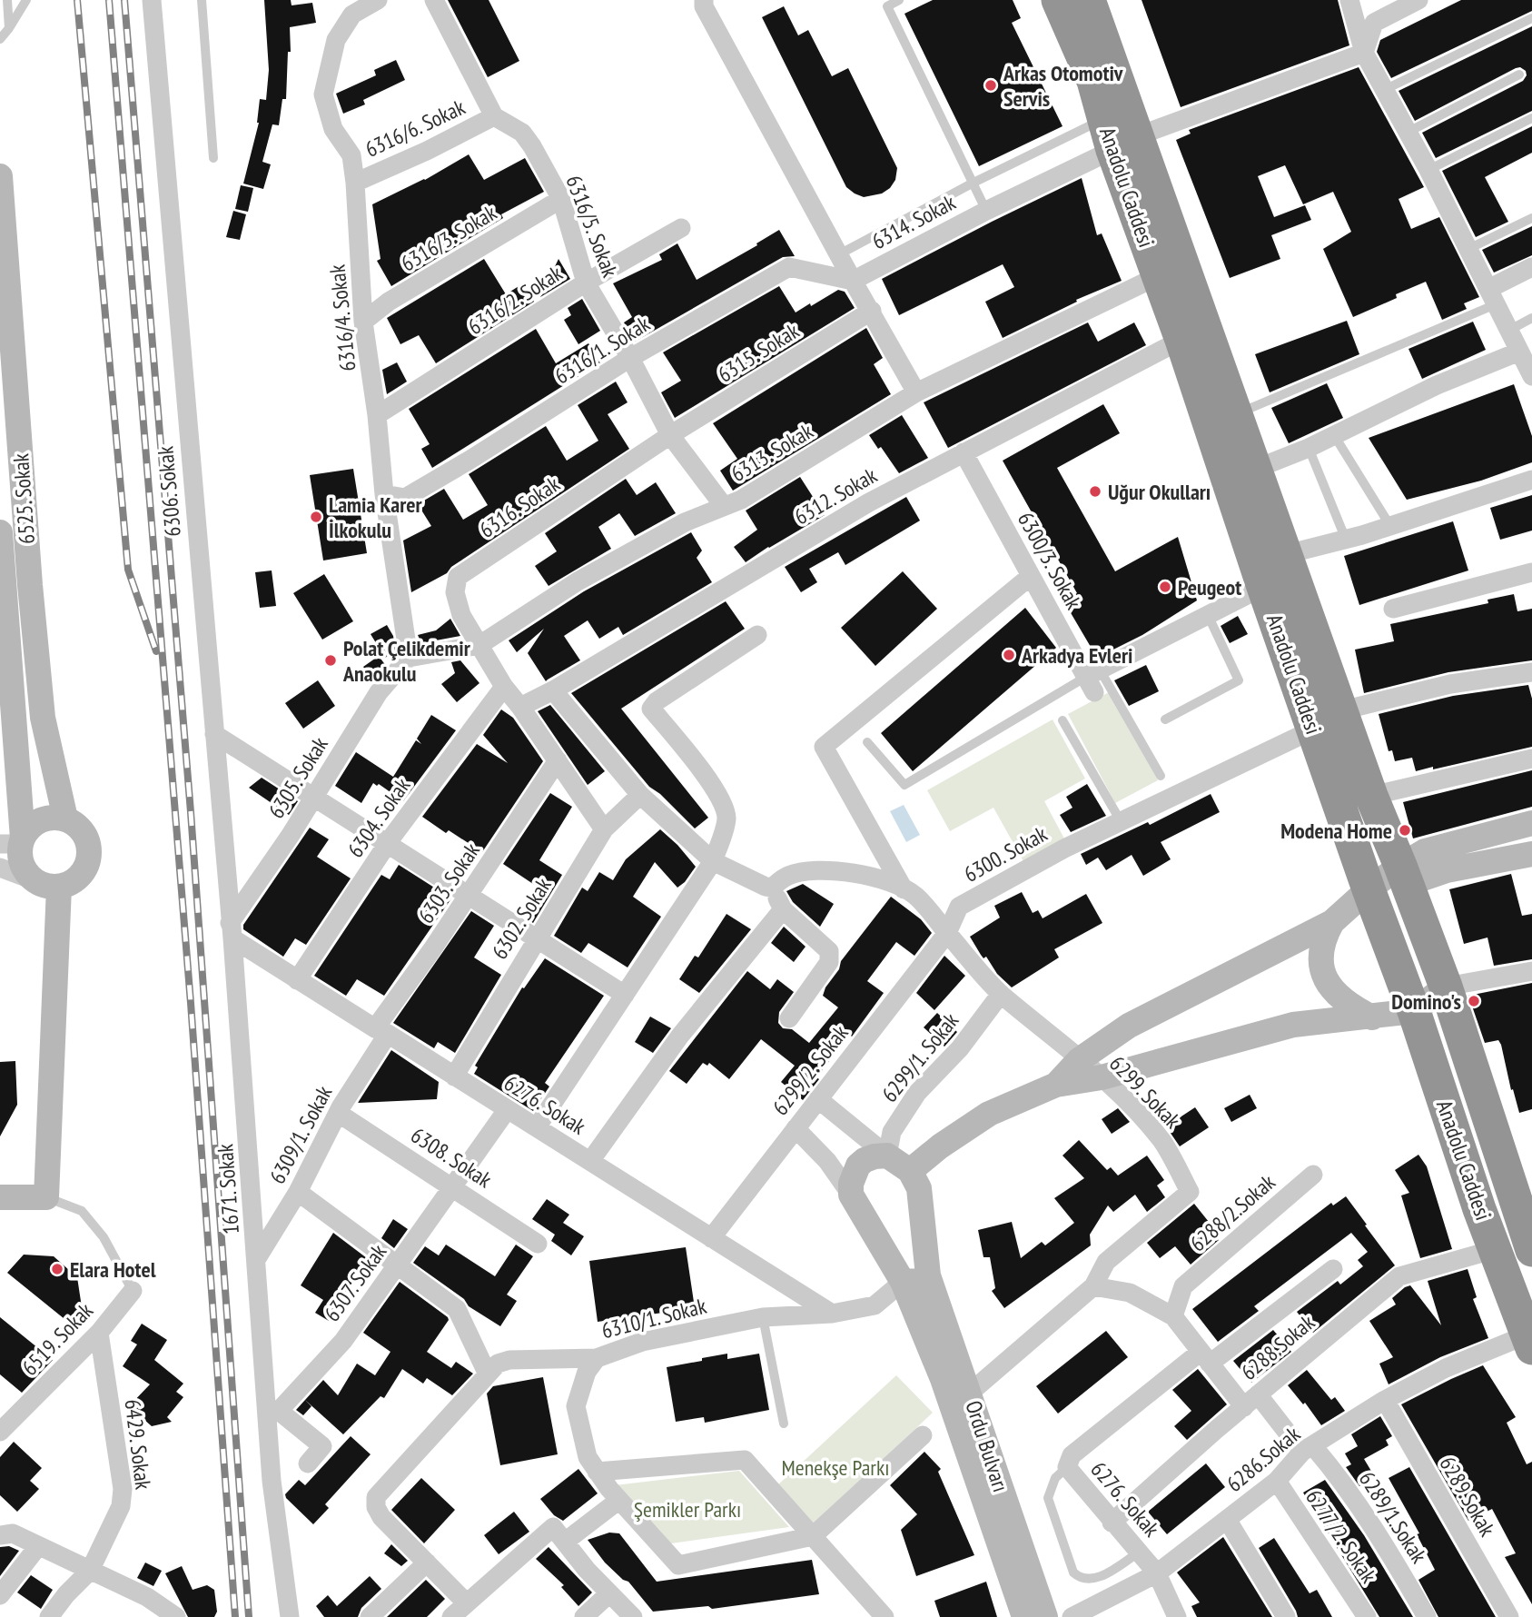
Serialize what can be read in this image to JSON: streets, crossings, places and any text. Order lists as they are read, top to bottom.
{
  "streets": {
    "highway": ["Anadolu Caddesi"],
    "main road": ["6525. Sokak", "Ordu Bulvarı"],
    "street": [
      "6316/6. Sokak",
      "6314. Sokak",
      "6316/5. Sokak",
      "6316/3. Sokak",
      "6316/2. Sokak",
      "6316/4. Sokak",
      "6316/1. Sokak",
      "6315. Sokak",
      "6313. Sokak",
      "6306. Sokak",
      "6312. Sokak",
      "6316. Sokak",
      "6300/3. Sokak",
      "6305. Sokak",
      "6304. Sokak",
      "6300. Sokak",
      "6303. Sokak",
      "6302. Sokak",
      "6299/1. Sokak",
      "6299/2. Sokak",
      "6299. Sokak",
      "6276. Sokak",
      "6309/1. Sokak",
      "6308. Sokak",
      "1671. Sokak",
      "6288/2.Sokak",
      "6307. Sokak",
      "6310/1. Sokak",
      "6519. Sokak",
      "6288.Sokak",
      "6429. Sokak",
      "6286.Sokak",
      "6289.Sokak",
      "6289/1.Sokak",
      "6277/2. Sokak"
    ]
  },
  "crossings": [
    ["6316/6. Sokak", "6316/5. Sokak"],
    ["6316/6. Sokak", "6316/4. Sokak"],
    ["Anadolu Caddesi", "6314. Sokak"],
    ["Anadolu Caddesi", "6313. Sokak"],
    ["Anadolu Caddesi", "6312. Sokak"],
    ["Anadolu Caddesi", "6300. Sokak"],
    ["Anadolu Caddesi", "6288.Sokak"],
    ["Anadolu Caddesi", "6286.Sokak"],
    ["6314. Sokak", "6316/1. Sokak"],
    ["6316/5. Sokak", "6316/3. Sokak"],
    ["6316/5. Sokak", "6316/2. Sokak"],
    ["6316/5. Sokak", "6316/1. Sokak"],
    ["6316/5. Sokak", "6315. Sokak"],
    ["6316/5. Sokak", "6313. Sokak"],
    ["6316/5. Sokak", "6316. Sokak"],
    ["6316/3. Sokak", "6316/4. Sokak"],
    ["6316/2. Sokak", "6316/4. Sokak"],
    ["6316/4. Sokak", "6316/1. Sokak"],
    ["6316/4. Sokak", "6313. Sokak"],
    ["6316/4. Sokak", "6305. Sokak"],
    ["6315. Sokak", "6316. Sokak"],
    ["6313. Sokak", "6316. Sokak"],
    ["6313. Sokak", "6305. Sokak"],
    ["6306. Sokak", "1671. Sokak"],
    ["6312. Sokak", "6300/3. Sokak"],
    ["6305. Sokak", "6276. Sokak"],
    ["6305. Sokak", "1671. Sokak"],
    ["6304. Sokak", "6276. Sokak"],
    ["6300. Sokak", "6299/2. Sokak"],
    ["6300. Sokak", "6299. Sokak"],
    ["6303. Sokak", "6276. Sokak"],
    ["6303. Sokak", "6309/1. Sokak"],
    ["6302. Sokak", "6276. Sokak"],
    ["6299/1. Sokak", "6299. Sokak"],
    ["6299/2. Sokak", "6299. Sokak"],
    ["6299/2. Sokak", "6276. Sokak"],
    ["6299/2. Sokak", "Ordu Bulvarı"],
    ["6299. Sokak", "Ordu Bulvarı"],
    ["6276. Sokak", "6309/1. Sokak"],
    ["6276. Sokak", "1671. Sokak"],
    ["6276. Sokak", "6307. Sokak"],
    ["6276. Sokak", "6310/1. Sokak"],
    ["6276. Sokak", "6288.Sokak"],
    ["6276. Sokak", "6286.Sokak"],
    ["6276. Sokak", "6289/1.Sokak"],
    ["6309/1. Sokak", "6308. Sokak"],
    ["6309/1. Sokak", "1671. Sokak"],
    ["6308. Sokak", "6307. Sokak"],
    ["6288/2.Sokak", "6289/1.Sokak"],
    ["6310/1. Sokak", "Ordu Bulvarı"],
    ["6519. Sokak", "6429. Sokak"],
    ["6288.Sokak", "6289/1.Sokak"],
    ["6286.Sokak", "6289.Sokak"],
    ["6286.Sokak", "6289/1.Sokak"],
    ["6286.Sokak", "6277/2. Sokak"]
  ],
  "parks": ["Menekşe Parkı", "Şemikler Parkı"],
  "places": [
    "Arkas Otomotiv Servis",
    "Uğur Okulları",
    "Lamia Karer İlkokulu",
    "Peugeot",
    "Arkadya Evleri",
    "Polat Çelikdemir Anaokulu",
    "Modena Home",
    "Domino's",
    "Elara Hotel"
  ]
}
